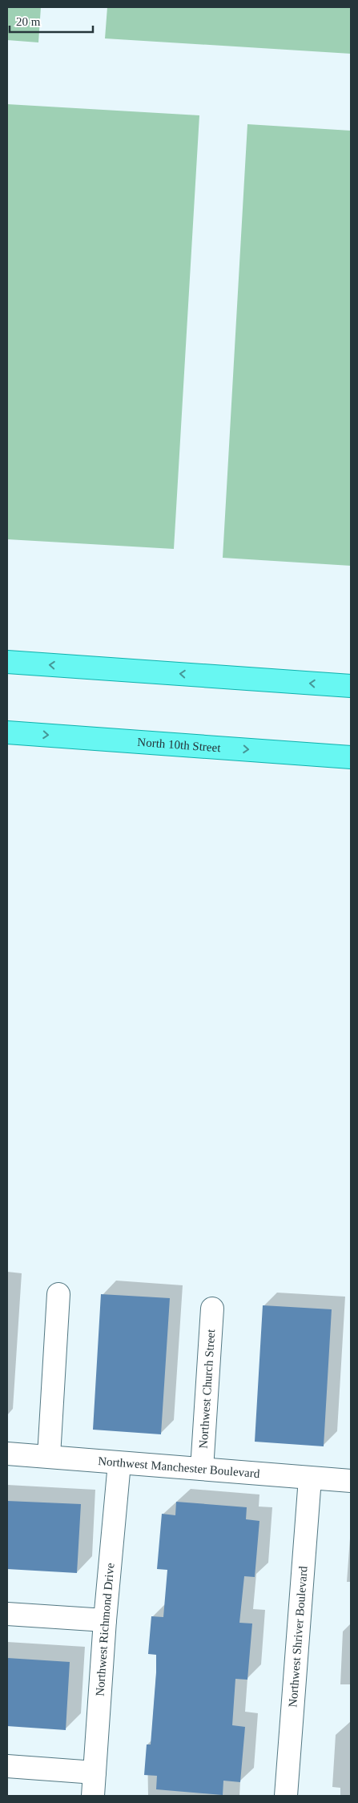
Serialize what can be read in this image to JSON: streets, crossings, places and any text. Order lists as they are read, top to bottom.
{
  "streets": {
    "main road": ["North 10th Street"],
    "street": [
      "Northwest Church Street",
      "Northwest Manchester Boulevard",
      "Northwest Richmond Drive",
      "Northwest Shriver Boulevard"
    ]
  },
  "crossings": [
    ["Northwest Church Street", "Northwest Manchester Boulevard"],
    ["Northwest Manchester Boulevard", "Northwest Richmond Drive"],
    ["Northwest Manchester Boulevard", "Northwest Shriver Boulevard"]
  ],
  "scale_bar": "20 m"
}
